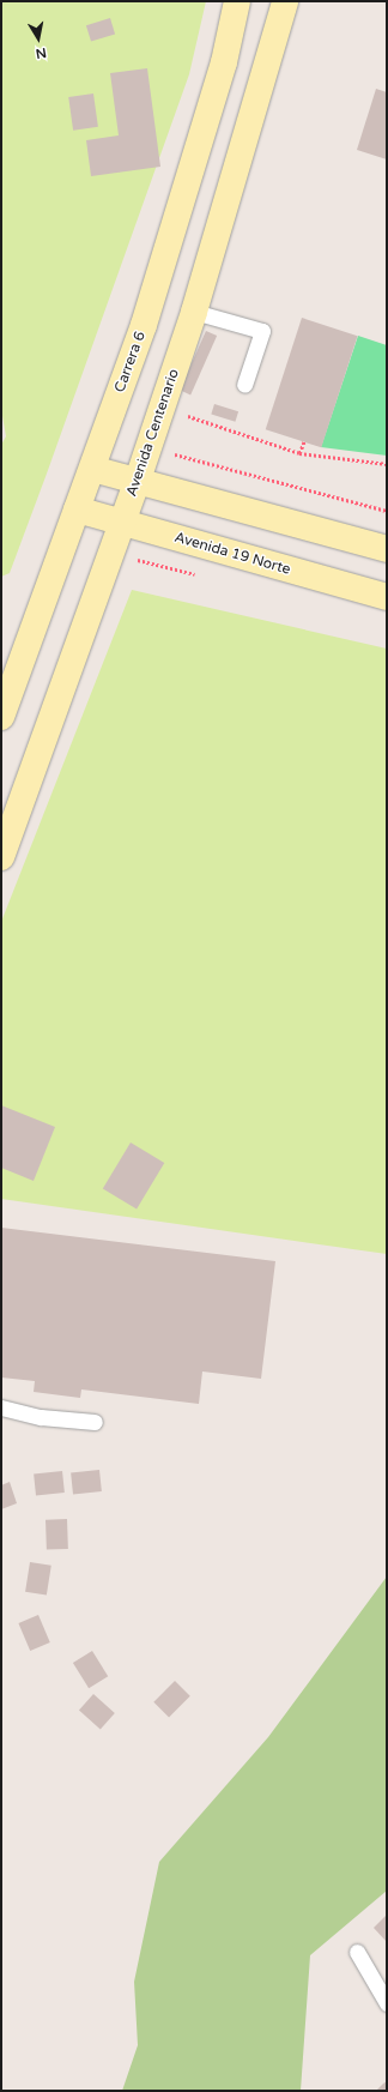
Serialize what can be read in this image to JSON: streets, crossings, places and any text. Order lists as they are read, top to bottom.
{
  "streets": {
    "main road": ["Carrera 6", "Avenida Centenario", "Avenida 19 Norte"]
  },
  "crossings": [
    ["Carrera 6", "Avenida 19 Norte"],
    ["Avenida Centenario", "Avenida 19 Norte"]
  ],
  "north": "bottom"
}
